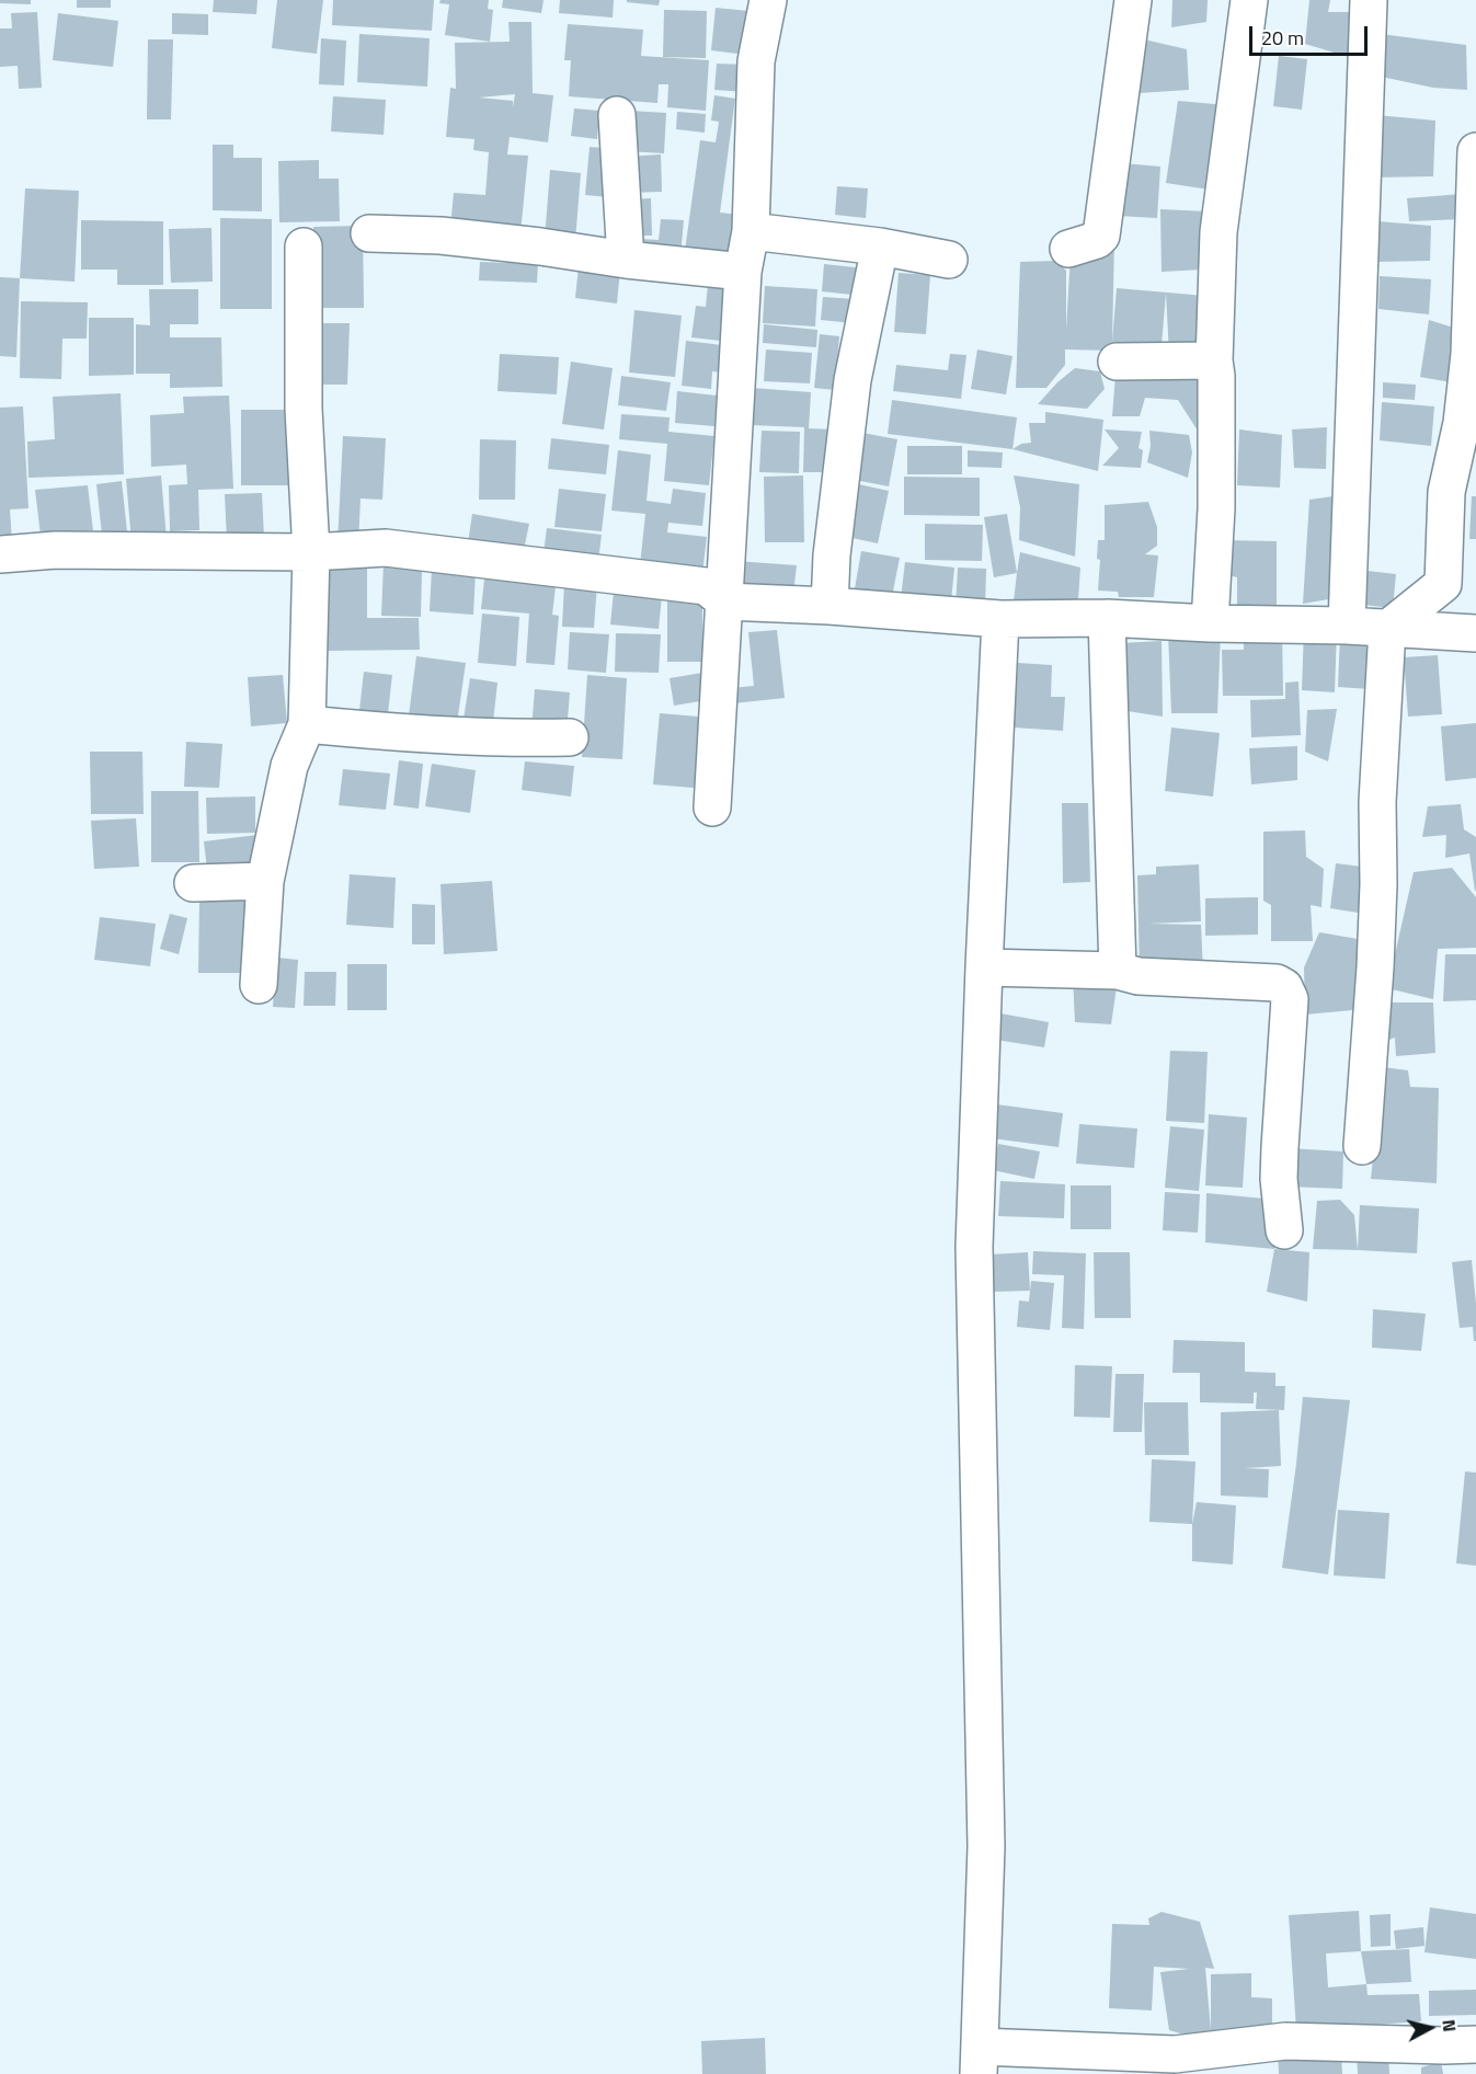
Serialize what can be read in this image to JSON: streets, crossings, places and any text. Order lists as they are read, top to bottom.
{
  "scale_bar": "20 m",
  "north": "right"
}
